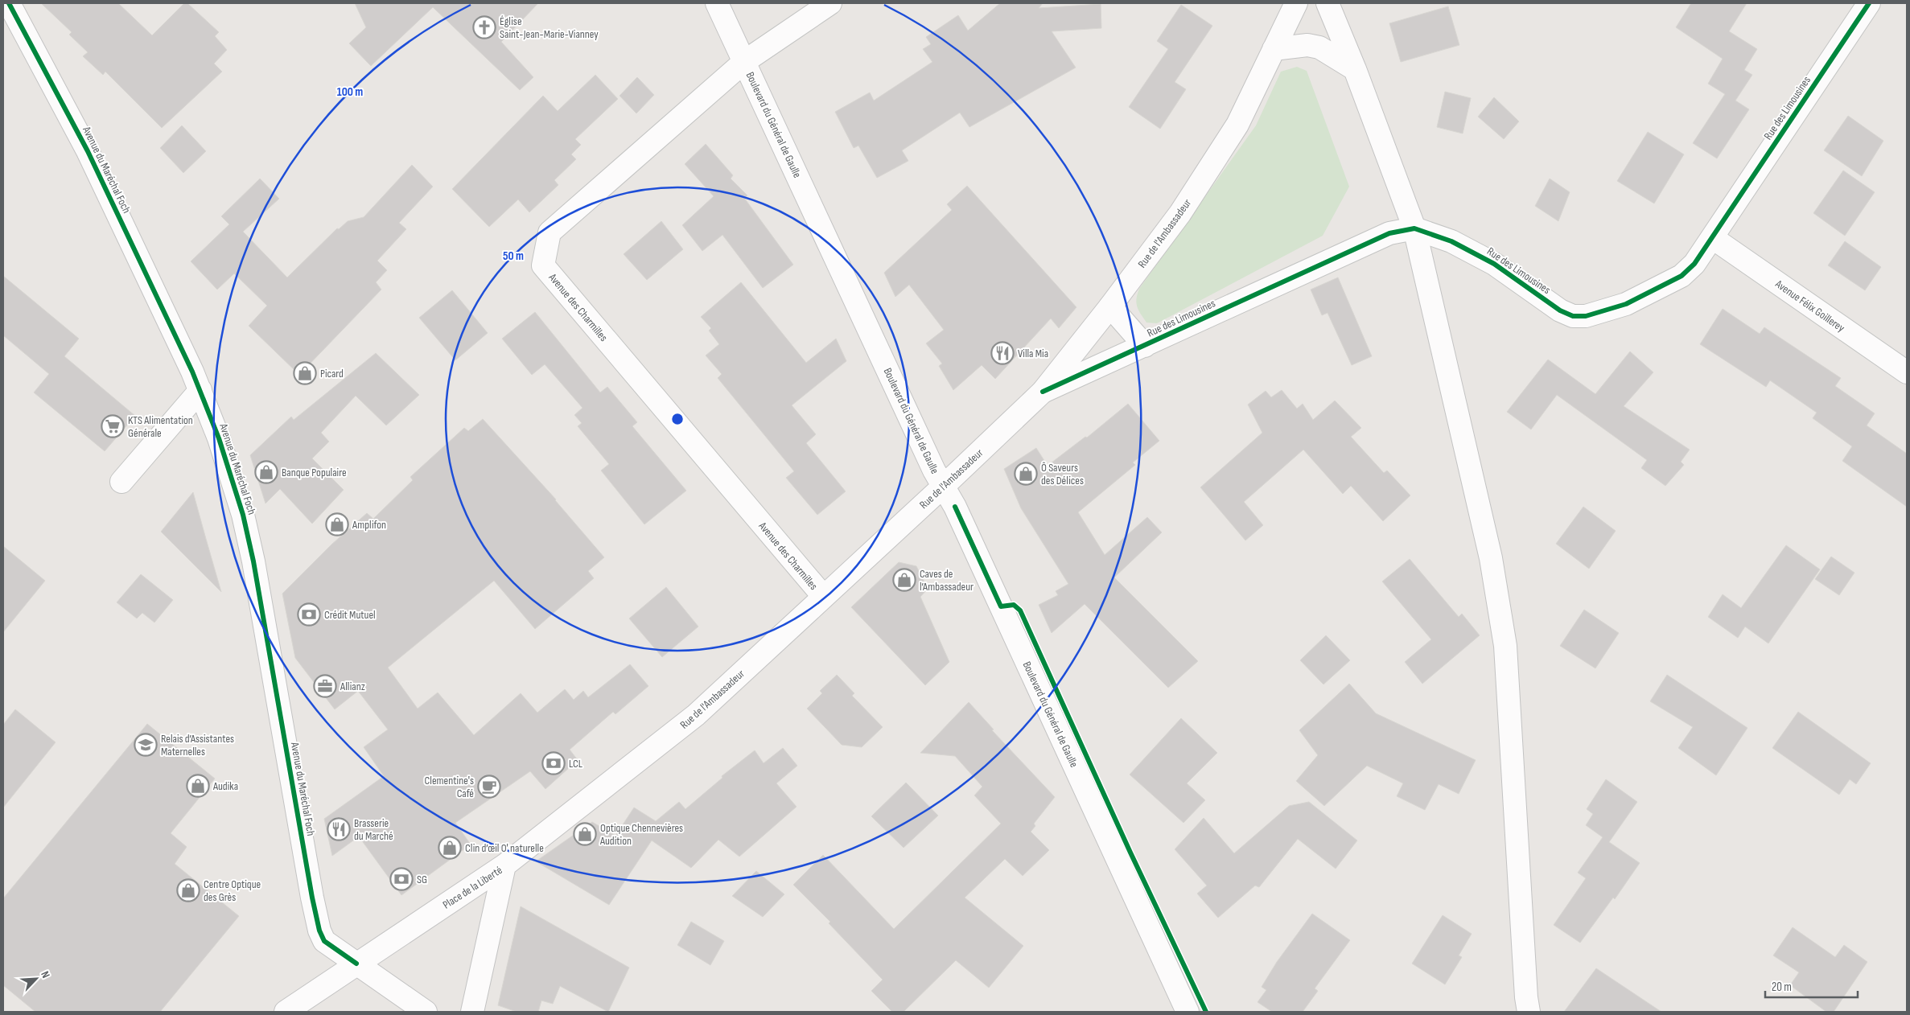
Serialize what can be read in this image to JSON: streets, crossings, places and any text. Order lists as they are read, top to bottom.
{
  "streets": {
    "main road": [
      "Rue des Limousines",
      "Boulevard du Général de Gaulle",
      "Avenue du Maréchal Foch",
      "Rue de l'Ambassadeur",
      "Avenue Félix Goillerey",
      "Avenue des Charmilles",
      "Place de la Liberté"
    ]
  },
  "crossings": [
    ["Rue des Limousines", "Rue de l'Ambassadeur"],
    ["Rue des Limousines", "Avenue Félix Goillerey"],
    ["Boulevard du Général de Gaulle", "Rue de l'Ambassadeur"],
    ["Boulevard du Général de Gaulle", "Avenue des Charmilles"],
    ["Avenue du Maréchal Foch", "Place de la Liberté"],
    ["Rue de l'Ambassadeur", "Avenue des Charmilles"],
    ["Rue de l'Ambassadeur", "Place de la Liberté"]
  ],
  "places": {
    "church": ["Église Saint-Jean-Marie-Vianney"],
    "restaurant": ["Villa Mia", "Brasserie du Marché"],
    "shop": [
      "Picard",
      "Banque Populaire",
      "Ô Saveurs des Délices",
      "Amplifon",
      "Caves de l’Ambassadeur",
      "Audika",
      "Optique Chennevières Audition",
      "Clin d’œil O' naturelle",
      "Centre Optique des Grès"
    ],
    "supermarket": ["KTS Alimentation Générale"],
    "bank": ["Crédit Mutuel", "LCL", "SG"],
    "office": ["Allianz"],
    "school or university": ["Relais d’Assistantes Maternelles"],
    "cafe": ["Clementine's Café"]
  },
  "scale_bar": "20 m",
  "north": "top right",
  "rings": ["100 m", "50 m"]
}
